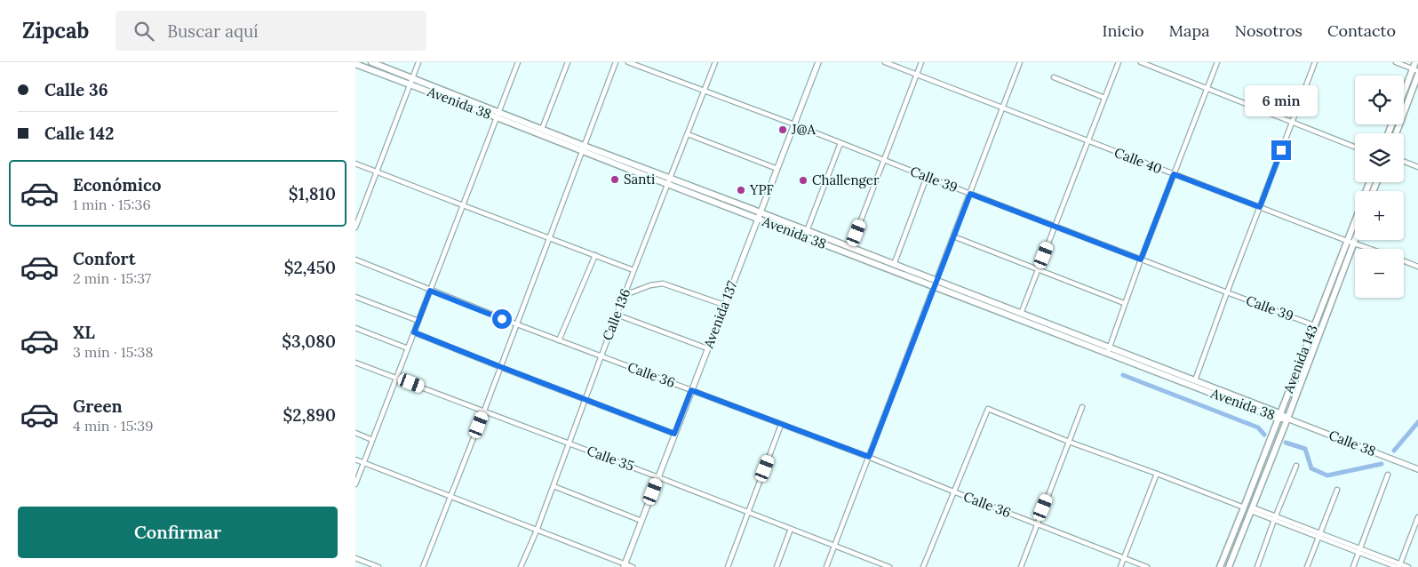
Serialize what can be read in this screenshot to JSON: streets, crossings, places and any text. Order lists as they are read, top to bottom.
{
  "streets": {
    "main road": ["Avenida 38", "Avenida 143"],
    "street": [
      "Calle 40",
      "Calle 39",
      "Calle 136",
      "Avenida 137",
      "Calle 36",
      "Calle 38",
      "Calle 35"
    ]
  },
  "crossings": [
    ["Avenida 38", "Calle 136"],
    ["Avenida 38", "Avenida 137"],
    ["Avenida 38", "Avenida 143"],
    ["Avenida 38", "Calle 38"],
    ["Calle 40", "Avenida 143"],
    ["Calle 39", "Calle 136"],
    ["Calle 39", "Avenida 137"],
    ["Calle 39", "Avenida 143"],
    ["Calle 136", "Calle 36"],
    ["Calle 136", "Calle 35"],
    ["Avenida 137", "Calle 36"],
    ["Avenida 137", "Calle 35"],
    ["Avenida 143", "Calle 38"]
  ],
  "places": [
    "J@A",
    "Santi",
    "Challenger",
    "YPF"
  ],
  "page": {
    "header": "Zipcab",
    "search": "Buscar aquí",
    "nav": [
      "Inicio",
      "Mapa",
      "Nosotros",
      "Contacto"
    ],
    "banner": ["Calle 36", "Calle 142"],
    "map_buttons": ["+", "−"],
    "bubble": "6 min",
    "list": [
      {
        "name": "Económico",
        "note": "1 min · 15:36",
        "value": "$1,810"
      },
      {
        "name": "Confort",
        "note": "2 min · 15:37",
        "value": "$2,450"
      },
      {
        "name": "XL",
        "note": "3 min · 15:38",
        "value": "$3,080"
      },
      {
        "name": "Green",
        "note": "4 min · 15:39",
        "value": "$2,890"
      }
    ],
    "buttons": "Confirmar"
  }
}
